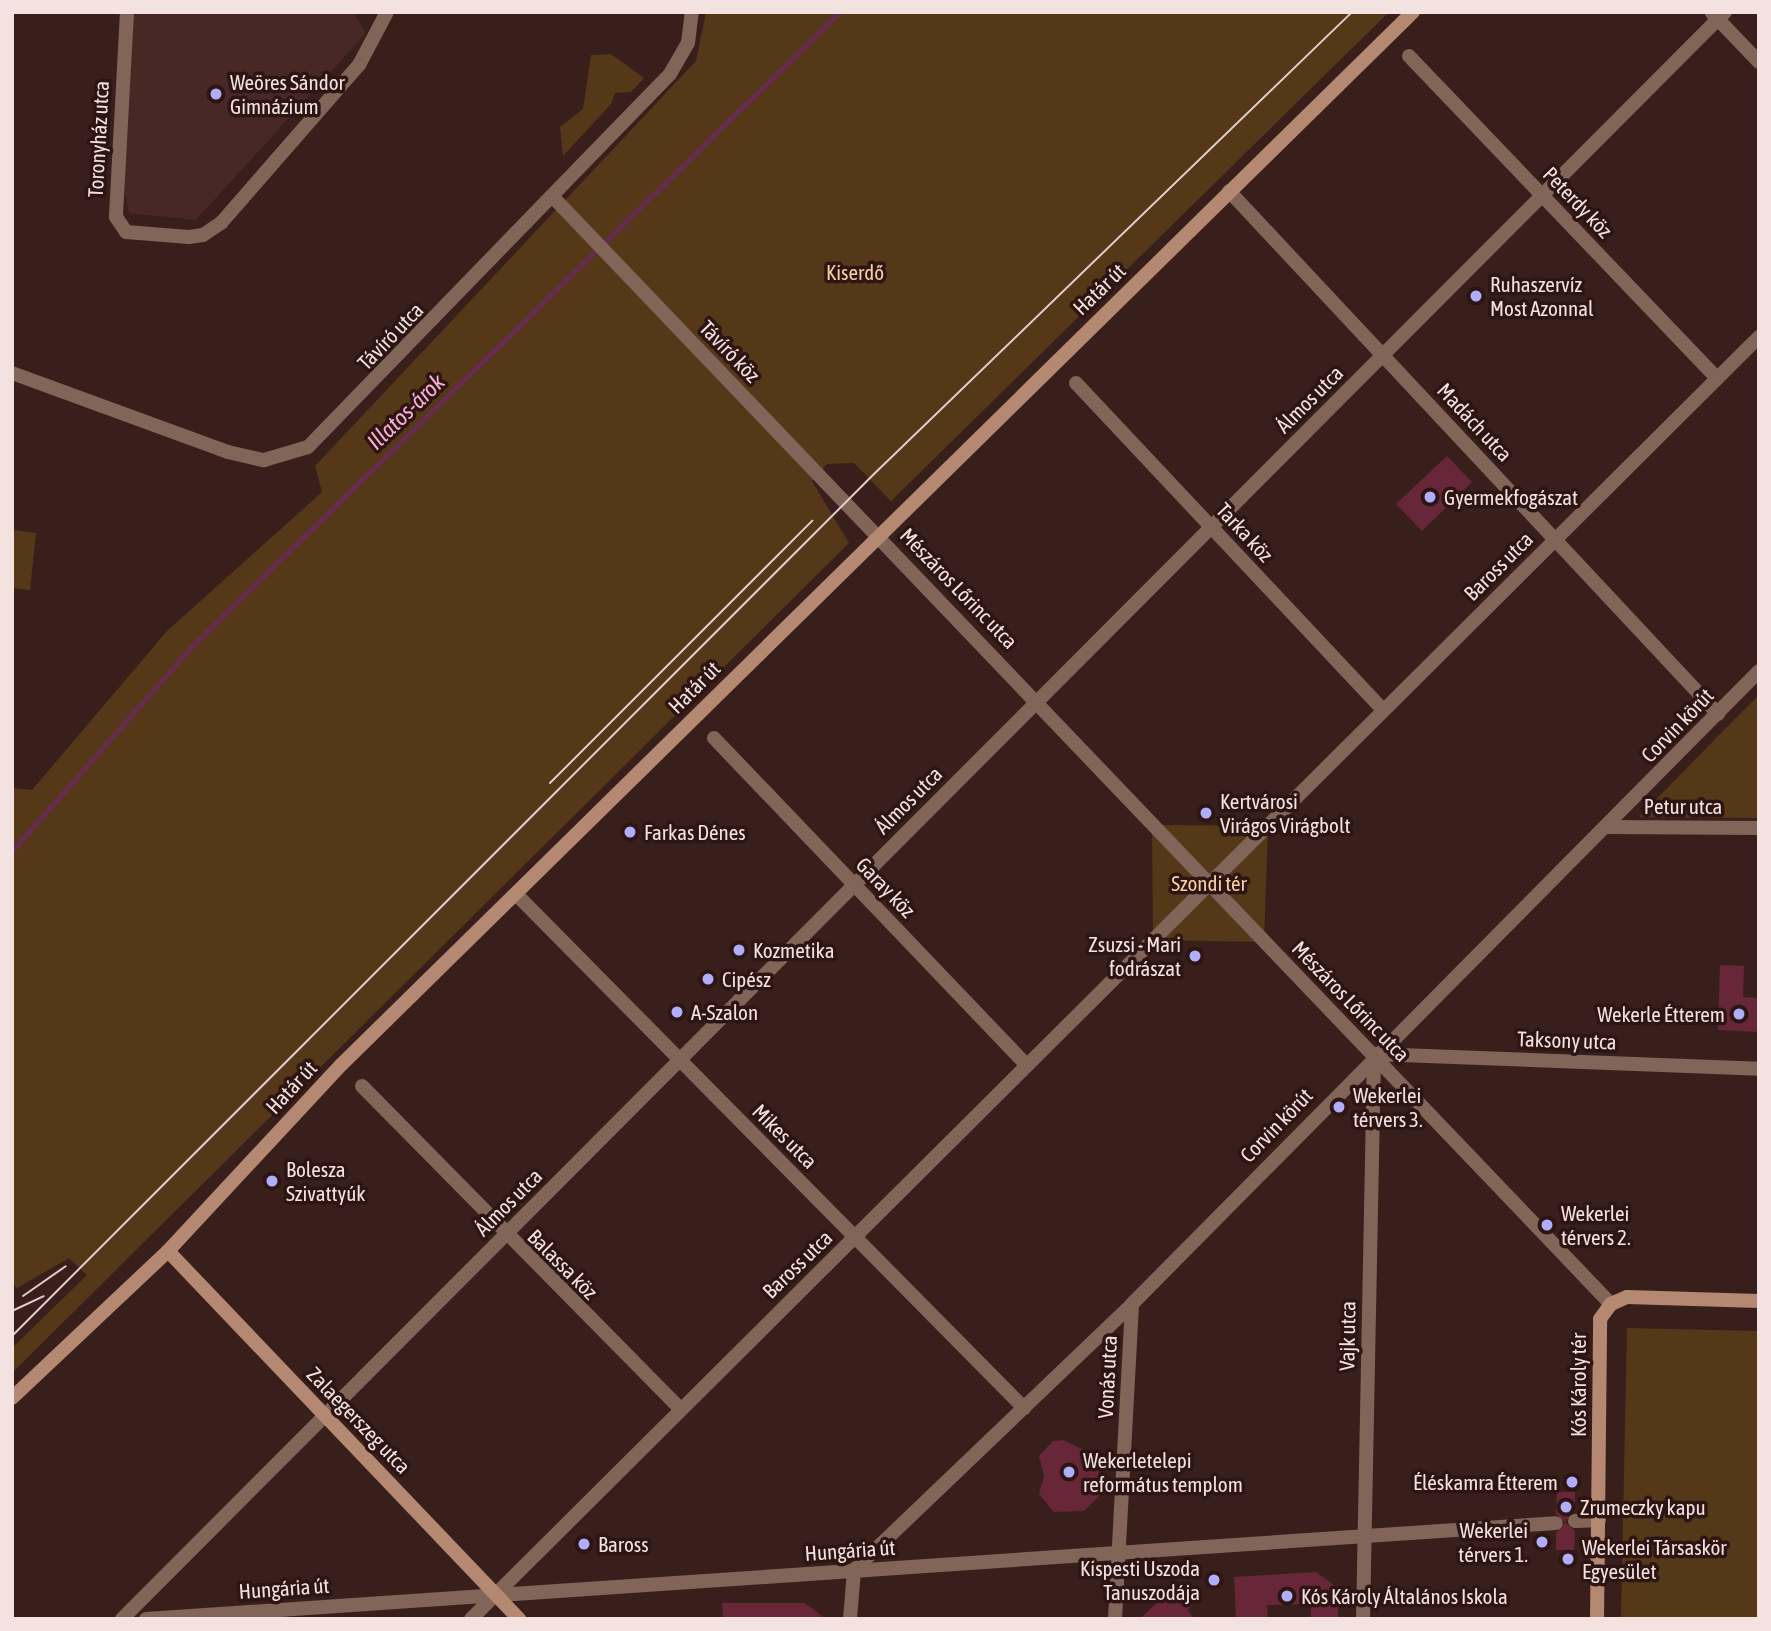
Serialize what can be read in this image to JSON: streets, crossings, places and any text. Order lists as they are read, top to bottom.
{
  "streets": {
    "main road": ["Határ út", "Kós Károly tér", "Zalaegerszeg utca"],
    "street": [
      "Toronyház utca",
      "Peterdy köz",
      "Távíró utca",
      "Távíró köz",
      "Álmos utca",
      "Madách utca",
      "Tarka köz",
      "Baross utca",
      "Mészáros Lőrinc utca",
      "Corvin körút",
      "Petur utca",
      "Garay köz",
      "Taksony utca",
      "Mikes utca",
      "Balassa köz",
      "Vajk utca",
      "Vonás utca",
      "Hungária út"
    ]
  },
  "crossings": [
    ["Peterdy köz", "Álmos utca"],
    ["Peterdy köz", "Baross utca"],
    ["Határ út", "Távíró köz"],
    ["Határ út", "Madách utca"],
    ["Határ út", "Mészáros Lőrinc utca"],
    ["Határ út", "Mikes utca"],
    ["Határ út", "Zalaegerszeg utca"],
    ["Távíró utca", "Távíró köz"],
    ["Távíró köz", "Mészáros Lőrinc utca"],
    ["Álmos utca", "Madách utca"],
    ["Álmos utca", "Tarka köz"],
    ["Álmos utca", "Mészáros Lőrinc utca"],
    ["Álmos utca", "Garay köz"],
    ["Álmos utca", "Mikes utca"],
    ["Álmos utca", "Balassa köz"],
    ["Álmos utca", "Zalaegerszeg utca"],
    ["Madách utca", "Baross utca"],
    ["Madách utca", "Corvin körút"],
    ["Tarka köz", "Baross utca"],
    ["Baross utca", "Mészáros Lőrinc utca"],
    ["Baross utca", "Garay köz"],
    ["Baross utca", "Mikes utca"],
    ["Baross utca", "Balassa köz"],
    ["Baross utca", "Zalaegerszeg utca"],
    ["Baross utca", "Hungária út"],
    ["Mészáros Lőrinc utca", "Corvin körút"],
    ["Mészáros Lőrinc utca", "Taksony utca"],
    ["Mészáros Lőrinc utca", "Vajk utca"],
    ["Mészáros Lőrinc utca", "Kós Károly tér"],
    ["Corvin körút", "Petur utca"],
    ["Corvin körút", "Taksony utca"],
    ["Corvin körút", "Mikes utca"],
    ["Corvin körút", "Vajk utca"],
    ["Corvin körút", "Vonás utca"],
    ["Corvin körút", "Hungária út"],
    ["Taksony utca", "Vajk utca"],
    ["Vajk utca", "Hungária út"],
    ["Vonás utca", "Hungária út"],
    ["Zalaegerszeg utca", "Hungária út"]
  ],
  "water": ["Illatos-árok"],
  "parks": ["Kiserdő", "Szondi tér"],
  "places": [
    "Weöres Sándor Gimnázium",
    "Ruhaszervíz Most Azonnal",
    "Gyermekfogászat",
    "Kertvárosi Virágos Virágbolt",
    "Farkas Dénes",
    "Kozmetika",
    "Zsuzsi - Mari fodrászat",
    "Cipész",
    "A-Szalon",
    "Wekerle Étterem",
    "Wekerlei térvers 3.",
    "Bolesza Szivattyúk",
    "Wekerlei térvers 2.",
    "Wekerletelepi református templom",
    "Éléskamra Étterem",
    "Zrumeczky kapu",
    "Wekerlei térvers 1.",
    "Baross",
    "Wekerlei Társaskör Egyesület",
    "Kispesti Uszoda Tanuszodája",
    "Kós Károly Általános Iskola"
  ]
}
